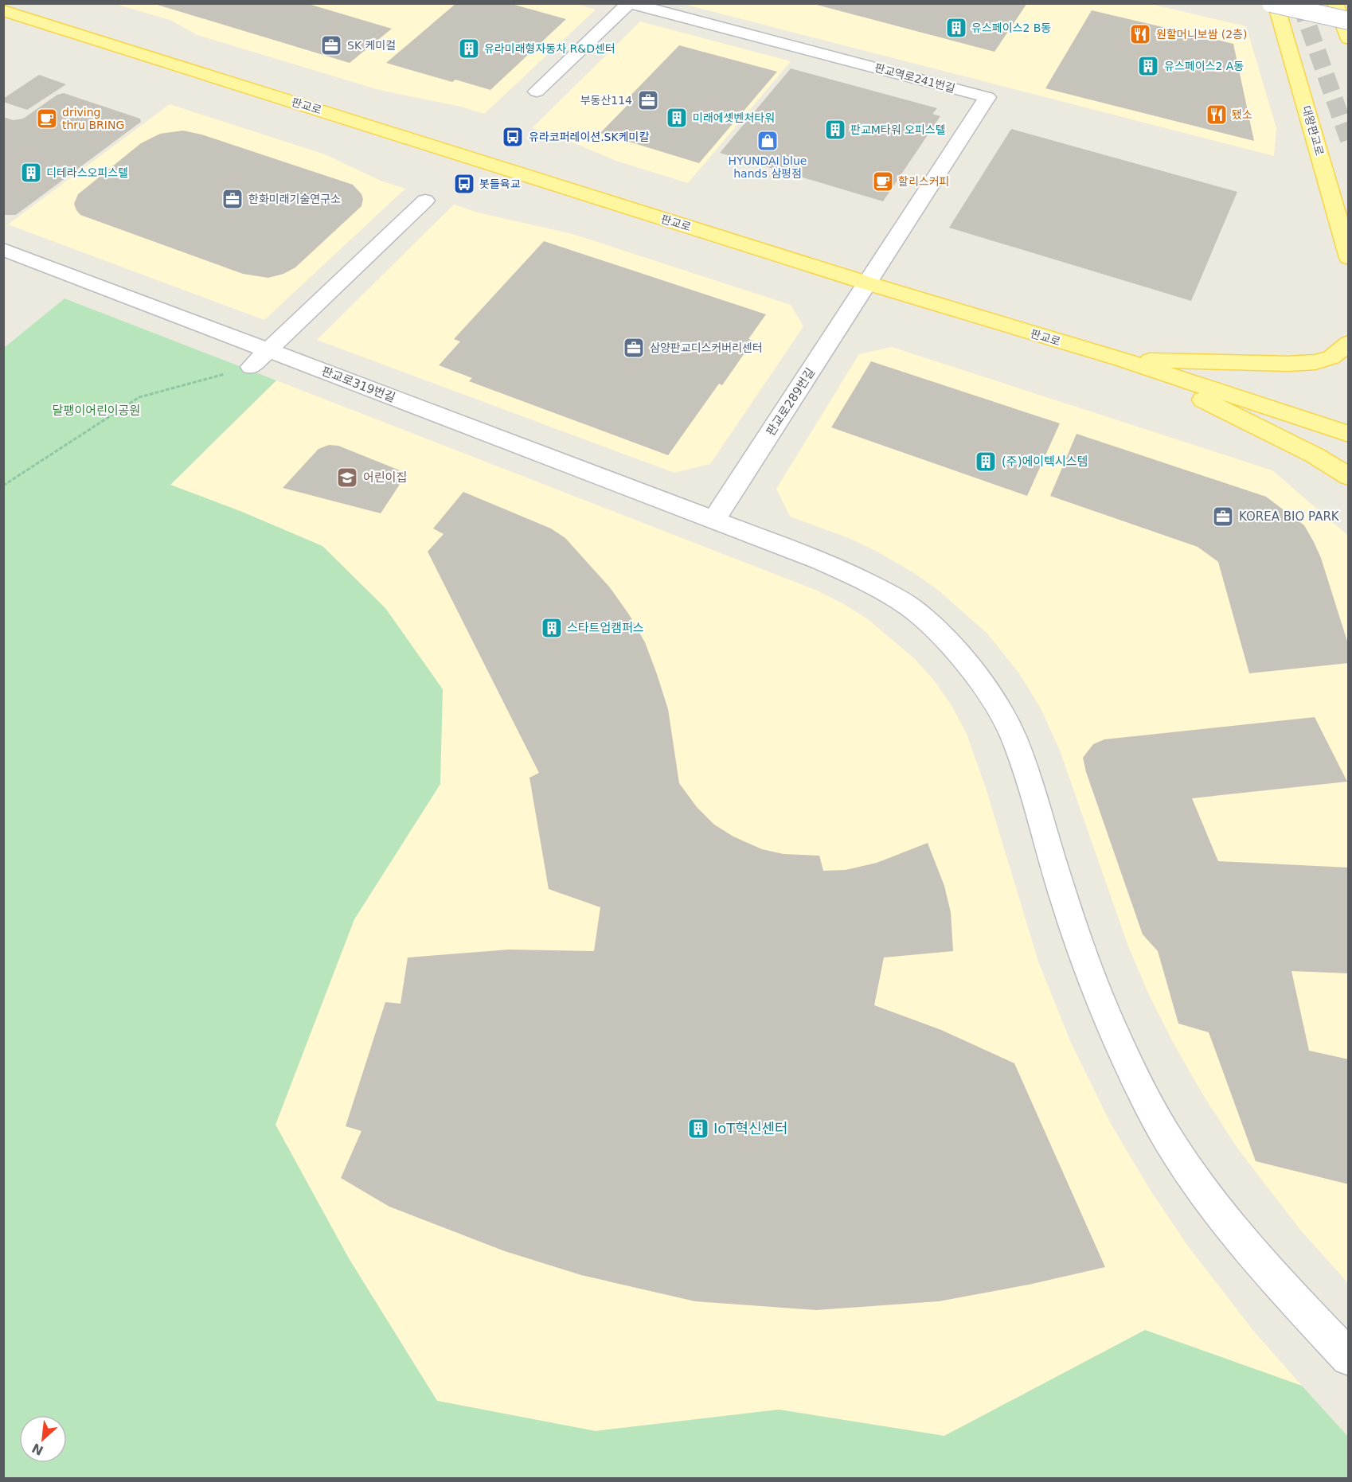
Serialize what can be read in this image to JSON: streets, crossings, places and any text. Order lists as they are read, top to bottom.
{
  "streets": {
    "main road": ["판교로", "대왕판교로"],
    "street": ["판교역로241번길", "판교로319번길", "판교로289번길"]
  },
  "crossings": [
    ["판교역로241번길", "판교로"],
    ["판교역로241번길", "판교로289번길"],
    ["판교로", "판교로289번길"],
    ["판교로319번길", "판교로289번길"]
  ],
  "parks": ["달팽이어린이공원"],
  "places": {
    "building": [
      "유스페이스2 B동",
      "유라미래형자동차 R&D센터",
      "유스페이스2 A동",
      "미래에셋벤처타워",
      "판교M타워 오피스텔",
      "디테라스오피스텔",
      "(주)에이텍시스템",
      "스타트업캠퍼스",
      "IoT혁신센터"
    ],
    "restaurant": ["원할머니보쌈 (2층)", "됐소"],
    "office": [
      "SK 케미컬",
      "부동산114",
      "한화미래기술연구소",
      "삼양판교디스커버리센터",
      "KOREA BIO PARK"
    ],
    "cafe": ["driving thru BRING", "할리스커피"],
    "bus stop": ["유라코퍼레이션.SK케미칼", "봇들육교"],
    "shop": ["HYUNDAI blue hands 삼평점"],
    "school or university": ["어린이집"]
  },
  "north": "bottom left"
}
